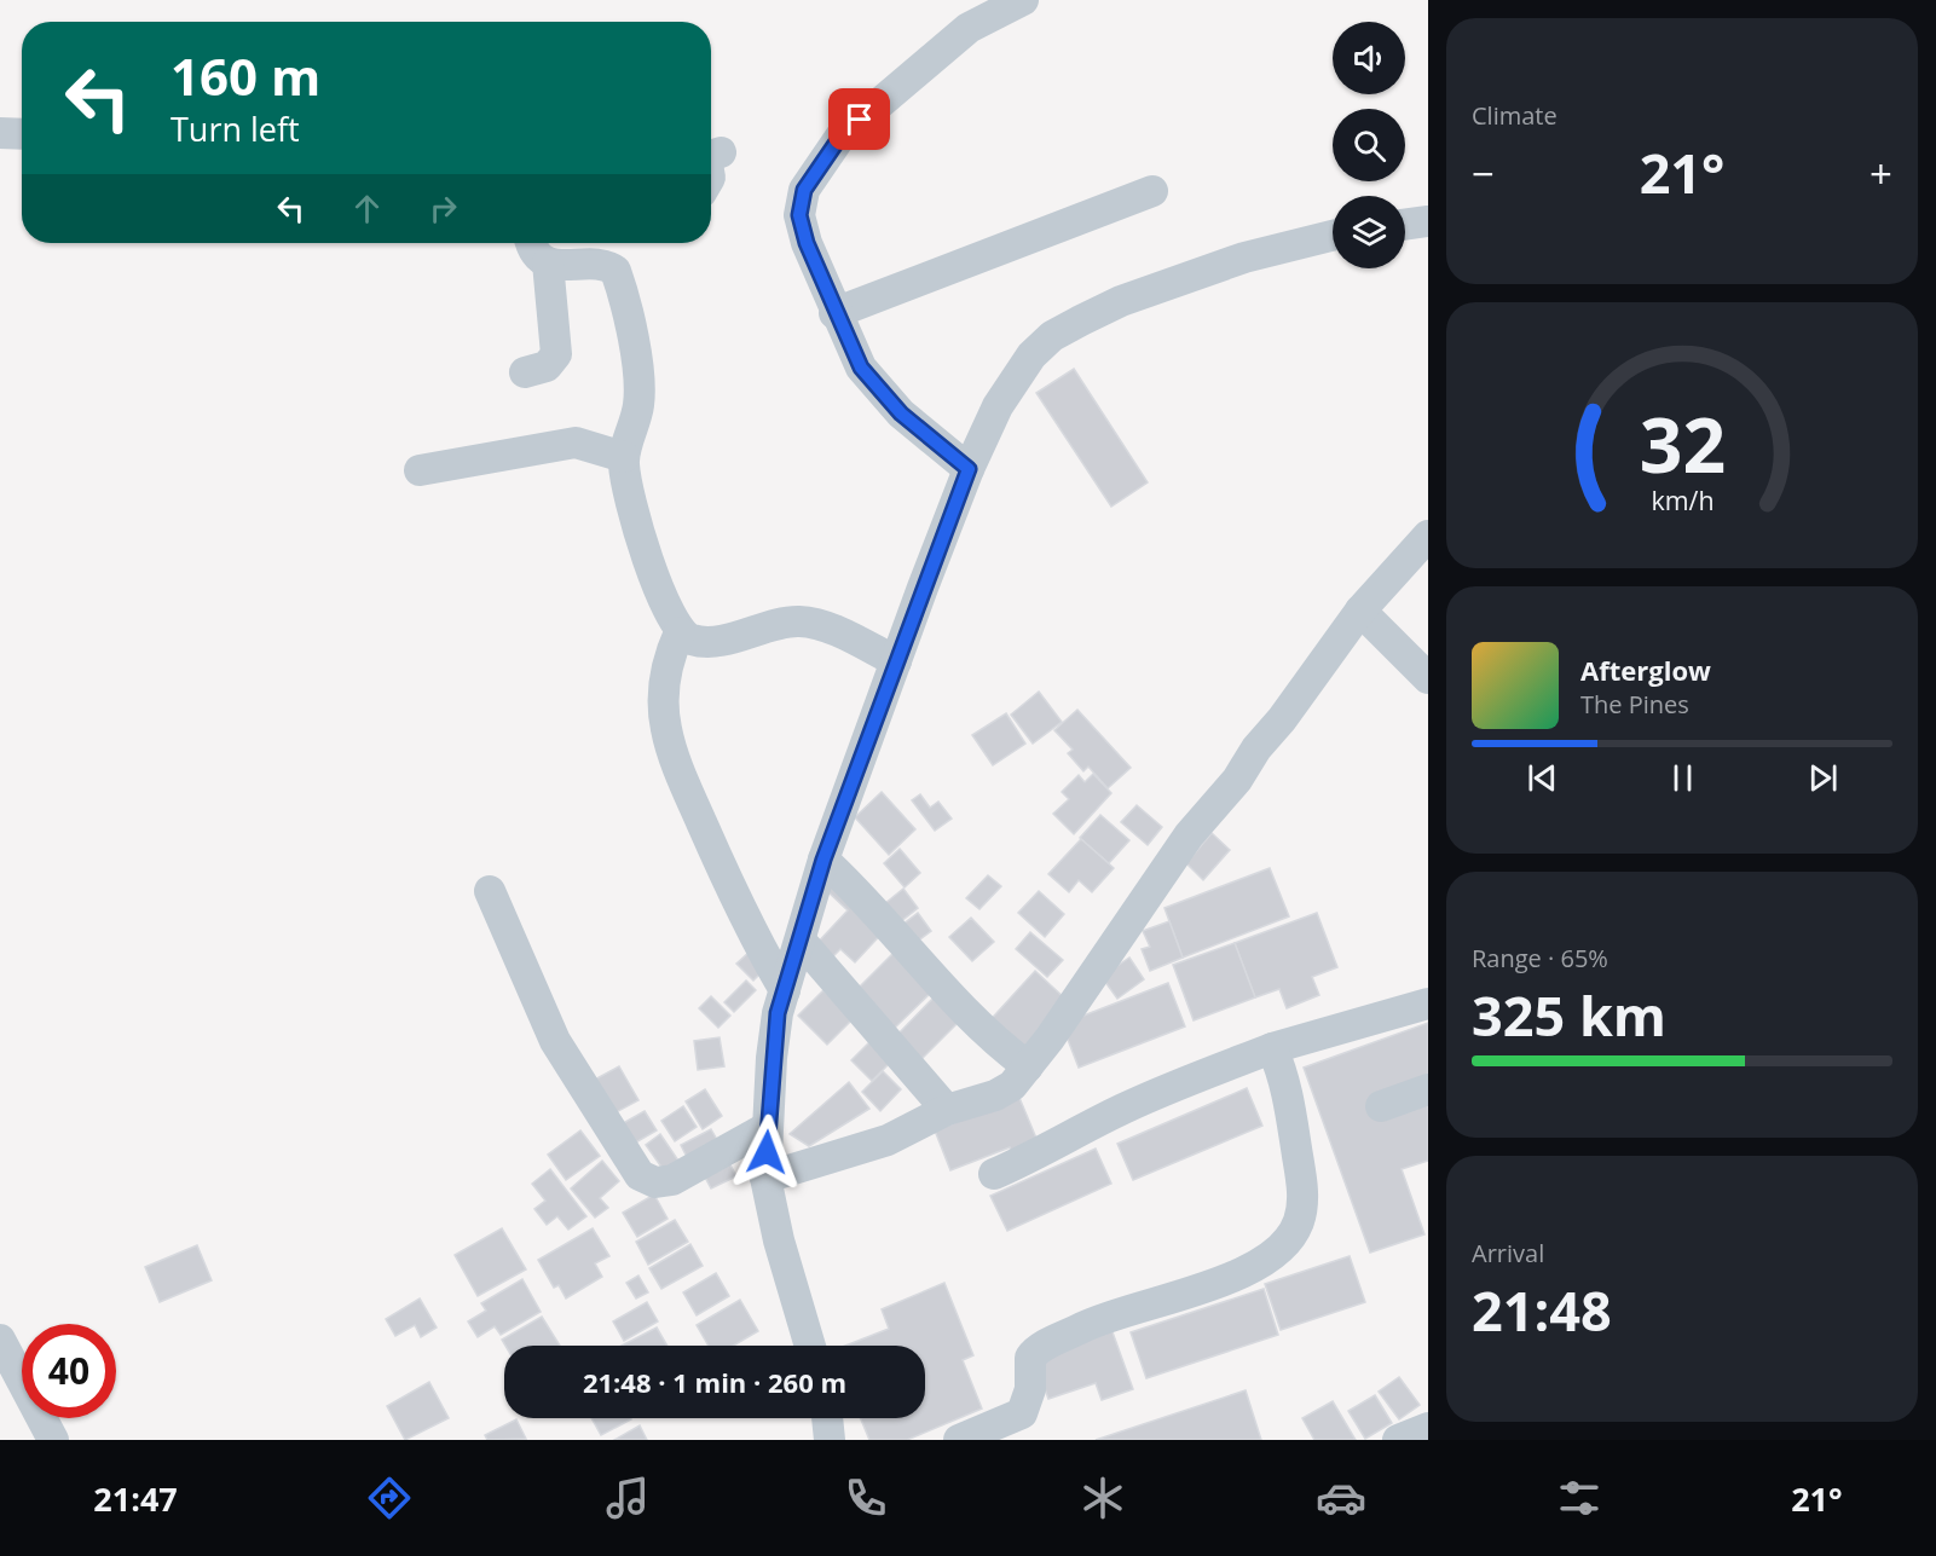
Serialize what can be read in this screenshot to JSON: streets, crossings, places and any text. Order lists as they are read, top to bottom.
{
  "page": {
    "tile": [
      "Climate",
      ["Range · 65%", "325 km"],
      ["Arrival", "21:48"]
    ],
    "turn": ["160 m", "Turn left"],
    "heat": ["−", "21°", "+"],
    "song": ["Afterglow", "The Pines"],
    "limit": "40",
    "trip": "21:48 · 1 min · 260 m",
    "tabs": ["21:47", "21°"],
    "gauge": ["32", "km/h"]
  }
}
